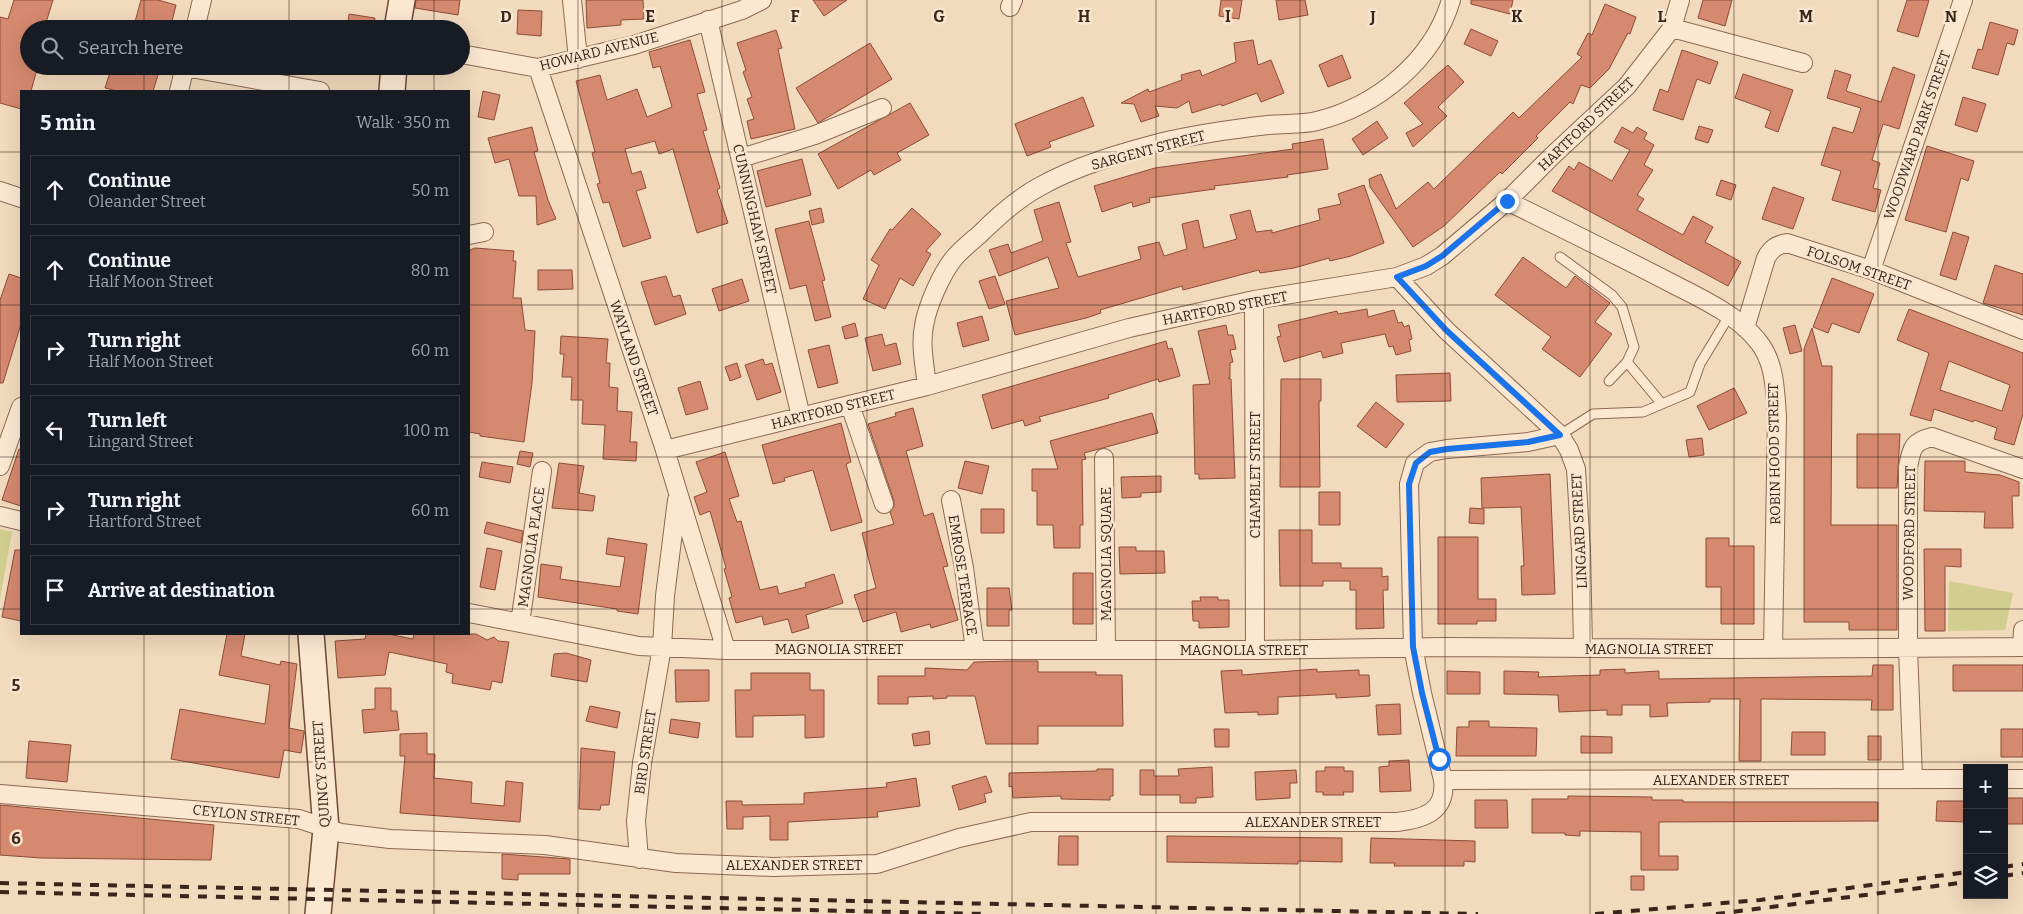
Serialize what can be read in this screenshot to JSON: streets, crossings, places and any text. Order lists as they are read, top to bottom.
{
  "streets": {
    "main road": ["QUINCY STREET"],
    "street": [
      "HOWARD AVENUE",
      "HARTFORD STREET",
      "WOODWARD PARK STREET",
      "SARGENT STREET",
      "CUNNINGHAM STREET",
      "FOLSOM STREET",
      "WAYLAND STREET",
      "ROBIN HOOD STREET",
      "CHAMBLET STREET",
      "LINGARD STREET",
      "WOODFORD STREET",
      "MAGNOLIA PLACE",
      "MAGNOLIA SQUARE",
      "EMROSE TERRACE",
      "MAGNOLIA STREET",
      "BIRD STREET",
      "ALEXANDER STREET",
      "CEYLON STREET"
    ]
  },
  "crossings": [
    ["HOWARD AVENUE", "CUNNINGHAM STREET"],
    ["HOWARD AVENUE", "WAYLAND STREET"],
    ["HARTFORD STREET", "SARGENT STREET"],
    ["HARTFORD STREET", "CUNNINGHAM STREET"],
    ["HARTFORD STREET", "WAYLAND STREET"],
    ["HARTFORD STREET", "ROBIN HOOD STREET"],
    ["HARTFORD STREET", "CHAMBLET STREET"],
    ["HARTFORD STREET", "LINGARD STREET"],
    ["WOODWARD PARK STREET", "FOLSOM STREET"],
    ["FOLSOM STREET", "ROBIN HOOD STREET"],
    ["WAYLAND STREET", "MAGNOLIA STREET"],
    ["WAYLAND STREET", "BIRD STREET"],
    ["ROBIN HOOD STREET", "MAGNOLIA STREET"],
    ["CHAMBLET STREET", "MAGNOLIA STREET"],
    ["LINGARD STREET", "MAGNOLIA STREET"],
    ["WOODFORD STREET", "MAGNOLIA STREET"],
    ["MAGNOLIA PLACE", "MAGNOLIA STREET"],
    ["MAGNOLIA SQUARE", "MAGNOLIA STREET"],
    ["EMROSE TERRACE", "MAGNOLIA STREET"],
    ["MAGNOLIA STREET", "BIRD STREET"],
    ["BIRD STREET", "ALEXANDER STREET"],
    ["BIRD STREET", "CEYLON STREET"],
    ["QUINCY STREET", "CEYLON STREET"],
    ["ALEXANDER STREET", "CEYLON STREET"]
  ],
  "page": {
    "search": "Search here",
    "heading": ["5 min", "Walk · 350 m"],
    "list": [
      ["Continue", "Oleander Street", "50 m"],
      ["Continue", "Half Moon Street", "80 m"],
      ["Turn right", "Half Moon Street", "60 m"],
      ["Turn left", "Lingard Street", "100 m"],
      ["Turn right", "Hartford Street", "60 m"],
      "Arrive at destination"
    ],
    "map_buttons": ["+", "−"]
  },
  "grid": {
    "columns": [
      "D",
      "E",
      "F",
      "G",
      "H",
      "I",
      "J",
      "K",
      "L",
      "M",
      "N"
    ],
    "rows": ["5", "6"]
  }
}
